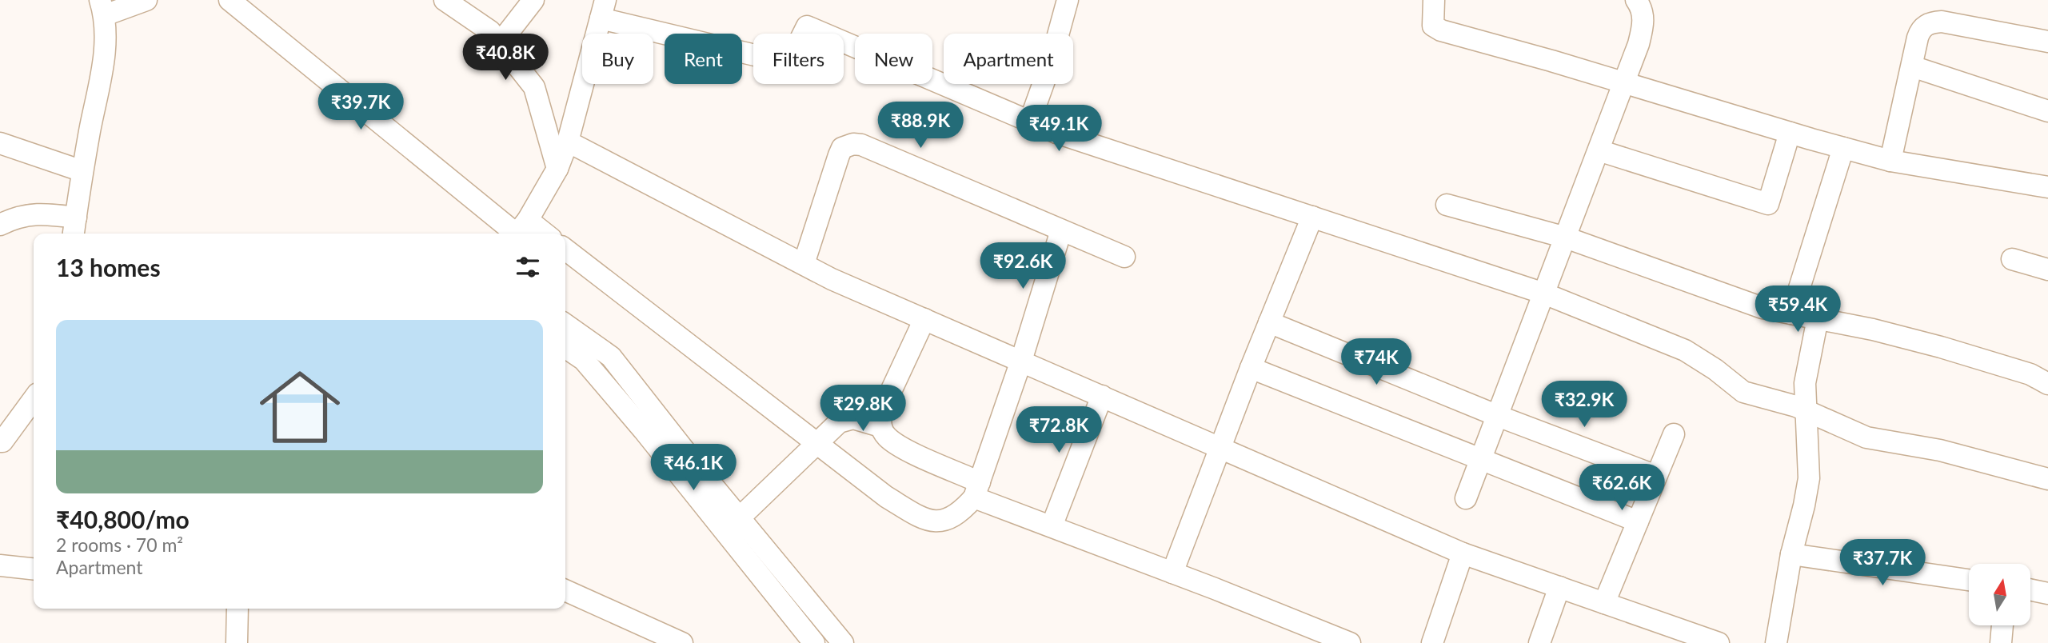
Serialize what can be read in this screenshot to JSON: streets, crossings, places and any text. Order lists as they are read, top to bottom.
{
  "north": "top",
  "page": {
    "price": [
      "₹40.8K",
      "₹39.7K",
      "₹88.9K",
      "₹49.1K",
      "₹92.6K",
      "₹59.4K",
      "₹74K",
      "₹32.9K",
      "₹29.8K",
      "₹72.8K",
      "₹46.1K",
      "₹62.6K",
      "₹37.7K"
    ],
    "chip": [
      "Buy",
      "Rent",
      "Filters",
      "New",
      "Apartment"
    ],
    "heading": "13 homes",
    "list": [
      {
        "name": "₹40,800/mo",
        "note": "2 rooms · 70 m² · Apartment"
      }
    ]
  }
}
